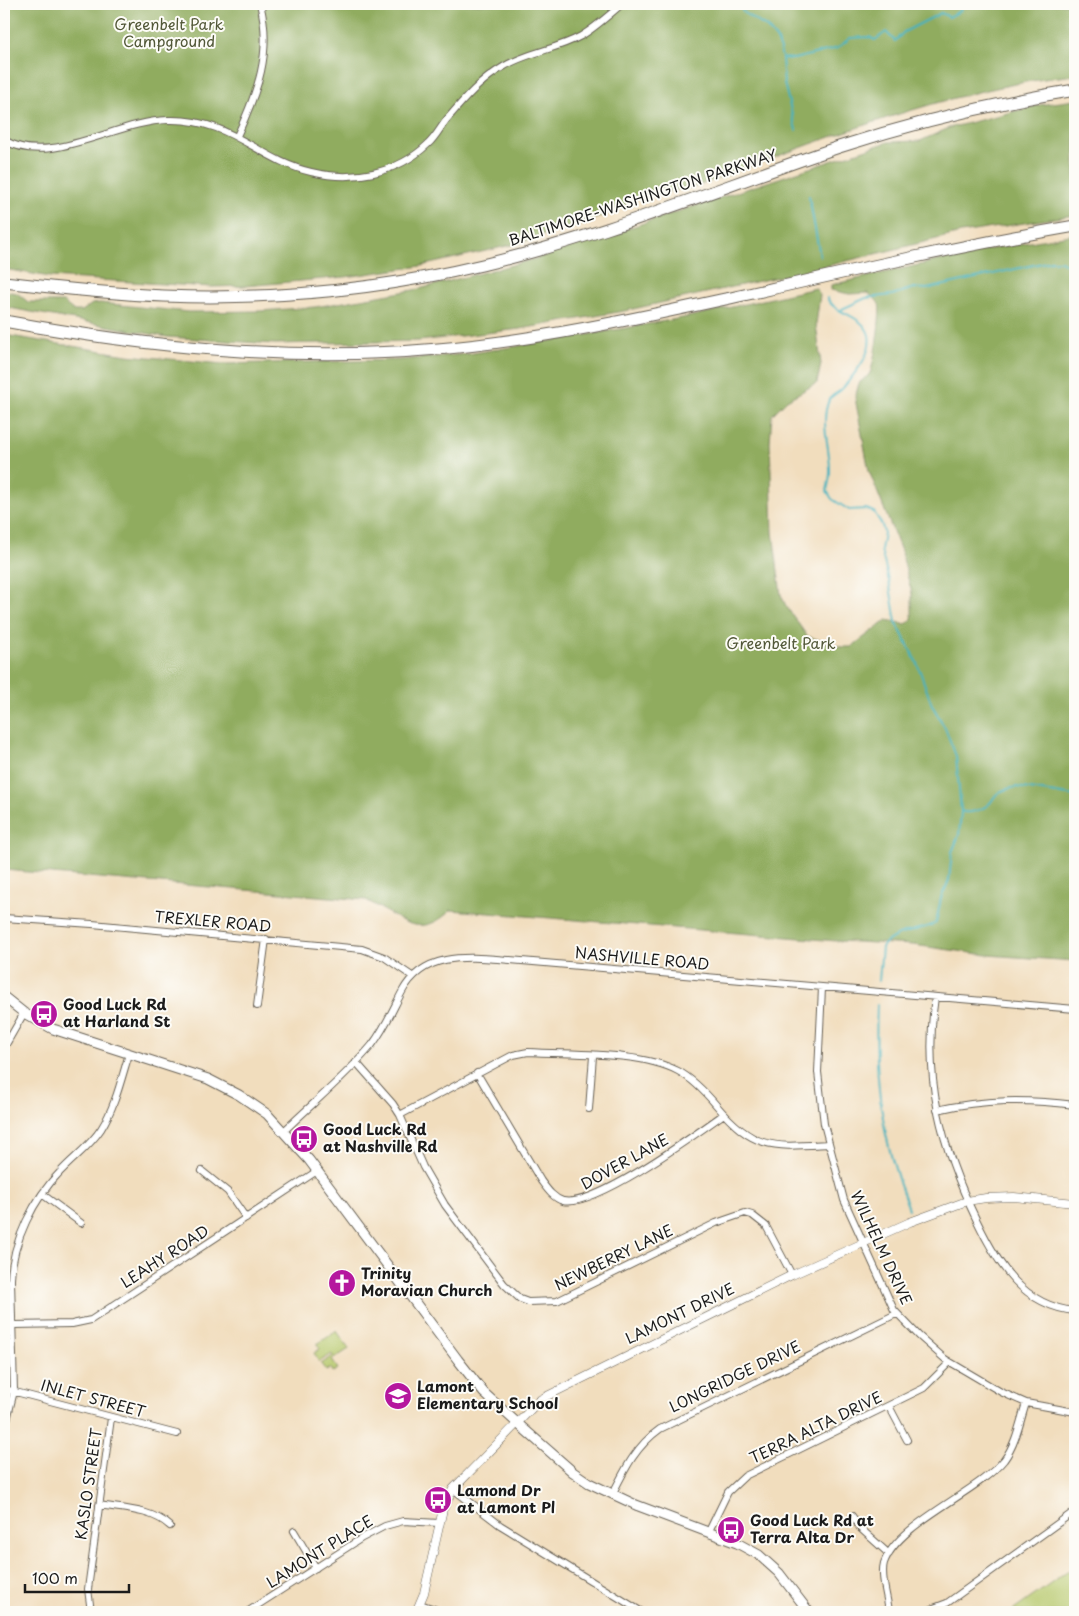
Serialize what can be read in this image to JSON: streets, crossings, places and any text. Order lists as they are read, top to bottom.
{
  "streets": {
    "highway": ["BALTIMORE-WASHINGTON PARKWAY"],
    "street": [
      "TREXLER ROAD",
      "NASHVILLE ROAD",
      "DOVER LANE",
      "WILHELM DRIVE",
      "LEAHY ROAD",
      "NEWBERRY LANE",
      "LAMONT DRIVE",
      "LONGRIDGE DRIVE",
      "INLET STREET",
      "TERRA ALTA DRIVE",
      "KASLO STREET",
      "LAMONT PLACE"
    ]
  },
  "crossings": [
    ["TREXLER ROAD", "NASHVILLE ROAD"],
    ["NASHVILLE ROAD", "WILHELM DRIVE"],
    ["WILHELM DRIVE", "LAMONT DRIVE"],
    ["WILHELM DRIVE", "LONGRIDGE DRIVE"],
    ["WILHELM DRIVE", "TERRA ALTA DRIVE"],
    ["NEWBERRY LANE", "LAMONT DRIVE"],
    ["LAMONT DRIVE", "LAMONT PLACE"],
    ["INLET STREET", "KASLO STREET"]
  ],
  "parks": ["Greenbelt Park Campground", "Greenbelt Park"],
  "places": {
    "bus stop": [
      "Good Luck Rd at Harland St",
      "Good Luck Rd at Nashville Rd",
      "Lamond Dr at Lamont Pl",
      "Good Luck Rd at Terra Alta Dr"
    ],
    "church": ["Trinity Moravian Church"],
    "school or university": ["Lamont Elementary School"]
  },
  "scale_bar": "100 m"
}
